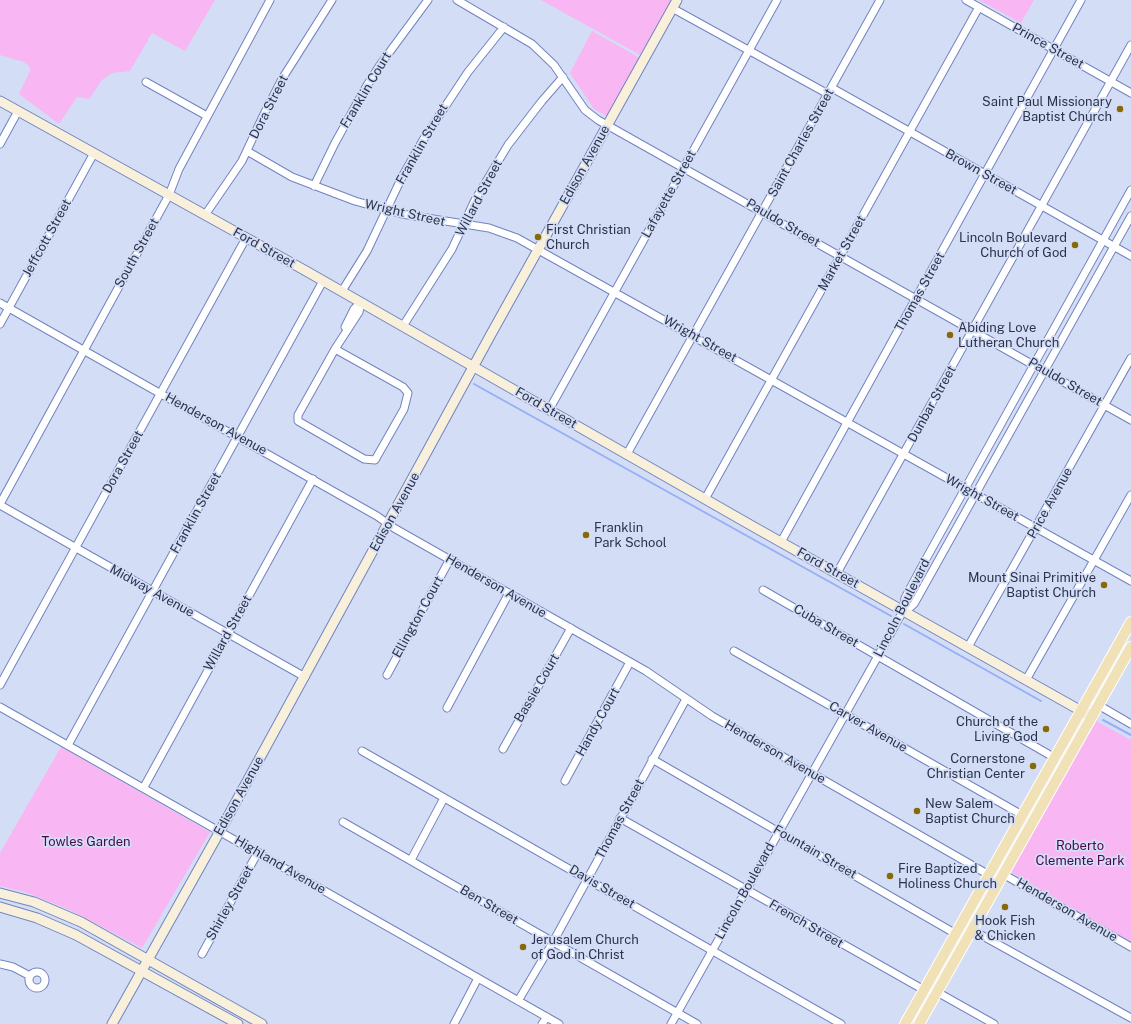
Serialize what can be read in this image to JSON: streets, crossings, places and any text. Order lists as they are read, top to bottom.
{
  "streets": {
    "street": [
      "Prince Street",
      "Franklin Court",
      "Dora Street",
      "Saint Charles Street",
      "Franklin Street",
      "Edison Avenue",
      "Brown Street",
      "Lafayette Street",
      "Willard Street",
      "Wright Street",
      "Pauldo Street",
      "Jeffcott Street",
      "Ford Street",
      "South Street",
      "Market Street",
      "Thomas Street",
      "Dunbar Street",
      "Henderson Avenue",
      "Price Avenue",
      "Midway Avenue",
      "Lincoln Boulevard",
      "Ellington Court",
      "Cuba Street",
      "Bassie Court",
      "Handy Court",
      "Carver Avenue",
      "Fountain Street",
      "Highland Avenue",
      "Davis Street",
      "Shirley Street",
      "Ben Street",
      "French Street"
    ]
  },
  "crossings": [
    ["Prince Street", "Market Street"],
    ["Prince Street", "Thomas Street"],
    ["Prince Street", "Dunbar Street"],
    ["Franklin Court", "Wright Street"],
    ["Dora Street", "Wright Street"],
    ["Dora Street", "Ford Street"],
    ["Dora Street", "Henderson Avenue"],
    ["Dora Street", "Midway Avenue"],
    ["Saint Charles Street", "Brown Street"],
    ["Saint Charles Street", "Wright Street"],
    ["Saint Charles Street", "Pauldo Street"],
    ["Saint Charles Street", "Ford Street"],
    ["Franklin Street", "Wright Street"],
    ["Franklin Street", "Pauldo Street"],
    ["Franklin Street", "Ford Street"],
    ["Franklin Street", "Henderson Avenue"],
    ["Franklin Street", "Midway Avenue"],
    ["Franklin Street", "Highland Avenue"],
    ["Edison Avenue", "Brown Street"],
    ["Edison Avenue", "Wright Street"],
    ["Edison Avenue", "Pauldo Street"],
    ["Edison Avenue", "Ford Street"],
    ["Edison Avenue", "Henderson Avenue"],
    ["Edison Avenue", "Midway Avenue"],
    ["Edison Avenue", "Highland Avenue"],
    ["Brown Street", "Lafayette Street"],
    ["Brown Street", "Market Street"],
    ["Brown Street", "Thomas Street"],
    ["Brown Street", "Dunbar Street"],
    ["Brown Street", "Lincoln Boulevard"],
    ["Lafayette Street", "Wright Street"],
    ["Lafayette Street", "Pauldo Street"],
    ["Lafayette Street", "Ford Street"],
    ["Willard Street", "Wright Street"],
    ["Willard Street", "Pauldo Street"],
    ["Willard Street", "Ford Street"],
    ["Willard Street", "Henderson Avenue"],
    ["Willard Street", "Midway Avenue"],
    ["Willard Street", "Highland Avenue"],
    ["Wright Street", "Market Street"],
    ["Wright Street", "Thomas Street"],
    ["Wright Street", "Dunbar Street"],
    ["Wright Street", "Price Avenue"],
    ["Wright Street", "Lincoln Boulevard"],
    ["Pauldo Street", "Market Street"],
    ["Pauldo Street", "Thomas Street"],
    ["Pauldo Street", "Dunbar Street"],
    ["Pauldo Street", "Price Avenue"],
    ["Pauldo Street", "Lincoln Boulevard"],
    ["Jeffcott Street", "Ford Street"],
    ["Jeffcott Street", "Henderson Avenue"],
    ["Ford Street", "South Street"],
    ["Ford Street", "Market Street"],
    ["Ford Street", "Thomas Street"],
    ["Ford Street", "Dunbar Street"],
    ["Ford Street", "Price Avenue"],
    ["Ford Street", "Lincoln Boulevard"],
    ["South Street", "Henderson Avenue"],
    ["South Street", "Midway Avenue"],
    ["Thomas Street", "Henderson Avenue"],
    ["Thomas Street", "Fountain Street"],
    ["Thomas Street", "Highland Avenue"],
    ["Thomas Street", "Davis Street"],
    ["Thomas Street", "Ben Street"],
    ["Thomas Street", "French Street"],
    ["Henderson Avenue", "Lincoln Boulevard"],
    ["Henderson Avenue", "Ellington Court"],
    ["Henderson Avenue", "Bassie Court"],
    ["Henderson Avenue", "Handy Court"],
    ["Lincoln Boulevard", "Cuba Street"],
    ["Lincoln Boulevard", "Carver Avenue"],
    ["Lincoln Boulevard", "Fountain Street"],
    ["Lincoln Boulevard", "Davis Street"],
    ["Lincoln Boulevard", "Ben Street"],
    ["Lincoln Boulevard", "French Street"],
    ["Highland Avenue", "Shirley Street"]
  ],
  "parks": ["Towles Garden", "Roberto Clemente Park"],
  "places": [
    "Saint Paul Missionary Baptist Church",
    "First Christian Church",
    "Lincoln Boulevard Church of God",
    "Abiding Love Lutheran Church",
    "Franklin Park School",
    "Mount Sinai Primitive Baptist Church",
    "Church of the Living God",
    "Cornerstone Christian Center",
    "New Salem Baptist Church",
    "Fire Baptized Holiness Church",
    "Hook Fish & Chicken",
    "Jerusalem Church of God in Christ"
  ]
}
